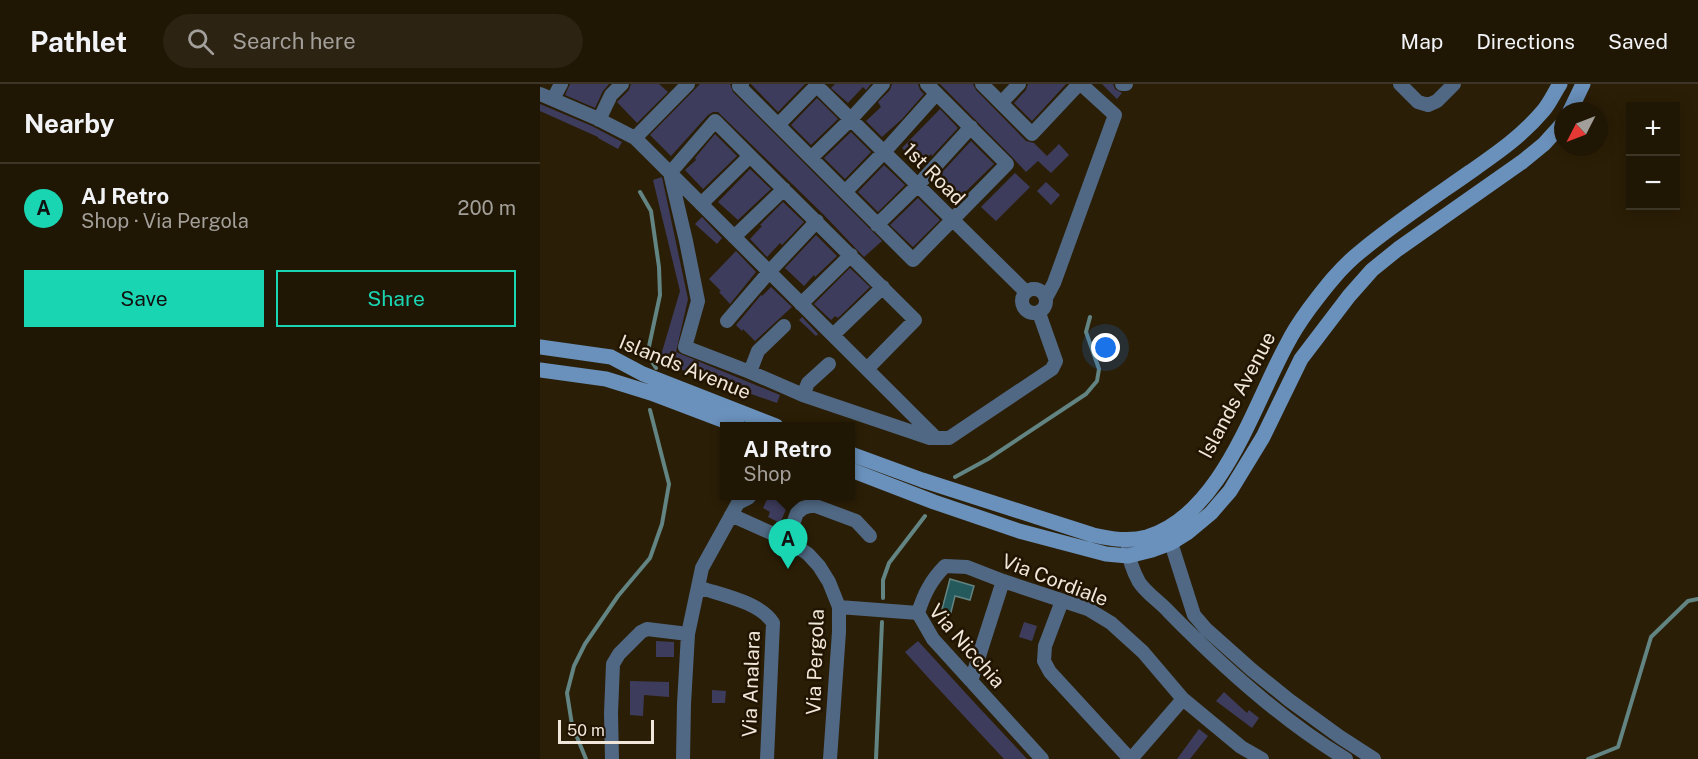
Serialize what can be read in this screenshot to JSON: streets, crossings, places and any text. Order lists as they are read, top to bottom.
{
  "streets": {
    "street": [
      "1st Road",
      "Islands Avenue",
      "Via Cordiale",
      "Via Nicchia",
      "Via Pergola",
      "Via Analara"
    ]
  },
  "crossings": [
    ["Via Cordiale", "Via Nicchia"],
    ["Via Nicchia", "Via Pergola"]
  ],
  "scale_bar": "50 m",
  "north": "bottom left",
  "page": {
    "header": "Pathlet",
    "search": "Search here",
    "nav": ["Map", "Directions", "Saved"],
    "heading": "Nearby",
    "map_buttons": ["+", "−"],
    "list": [
      {
        "mark": "A",
        "name": "AJ Retro",
        "note": "Shop · Via Pergola",
        "value": "200 m"
      }
    ],
    "buttons": ["Save", "Share"],
    "popup": ["AJ Retro", "Shop"],
    "pins": "A",
    "scale": "50 m"
  }
}
